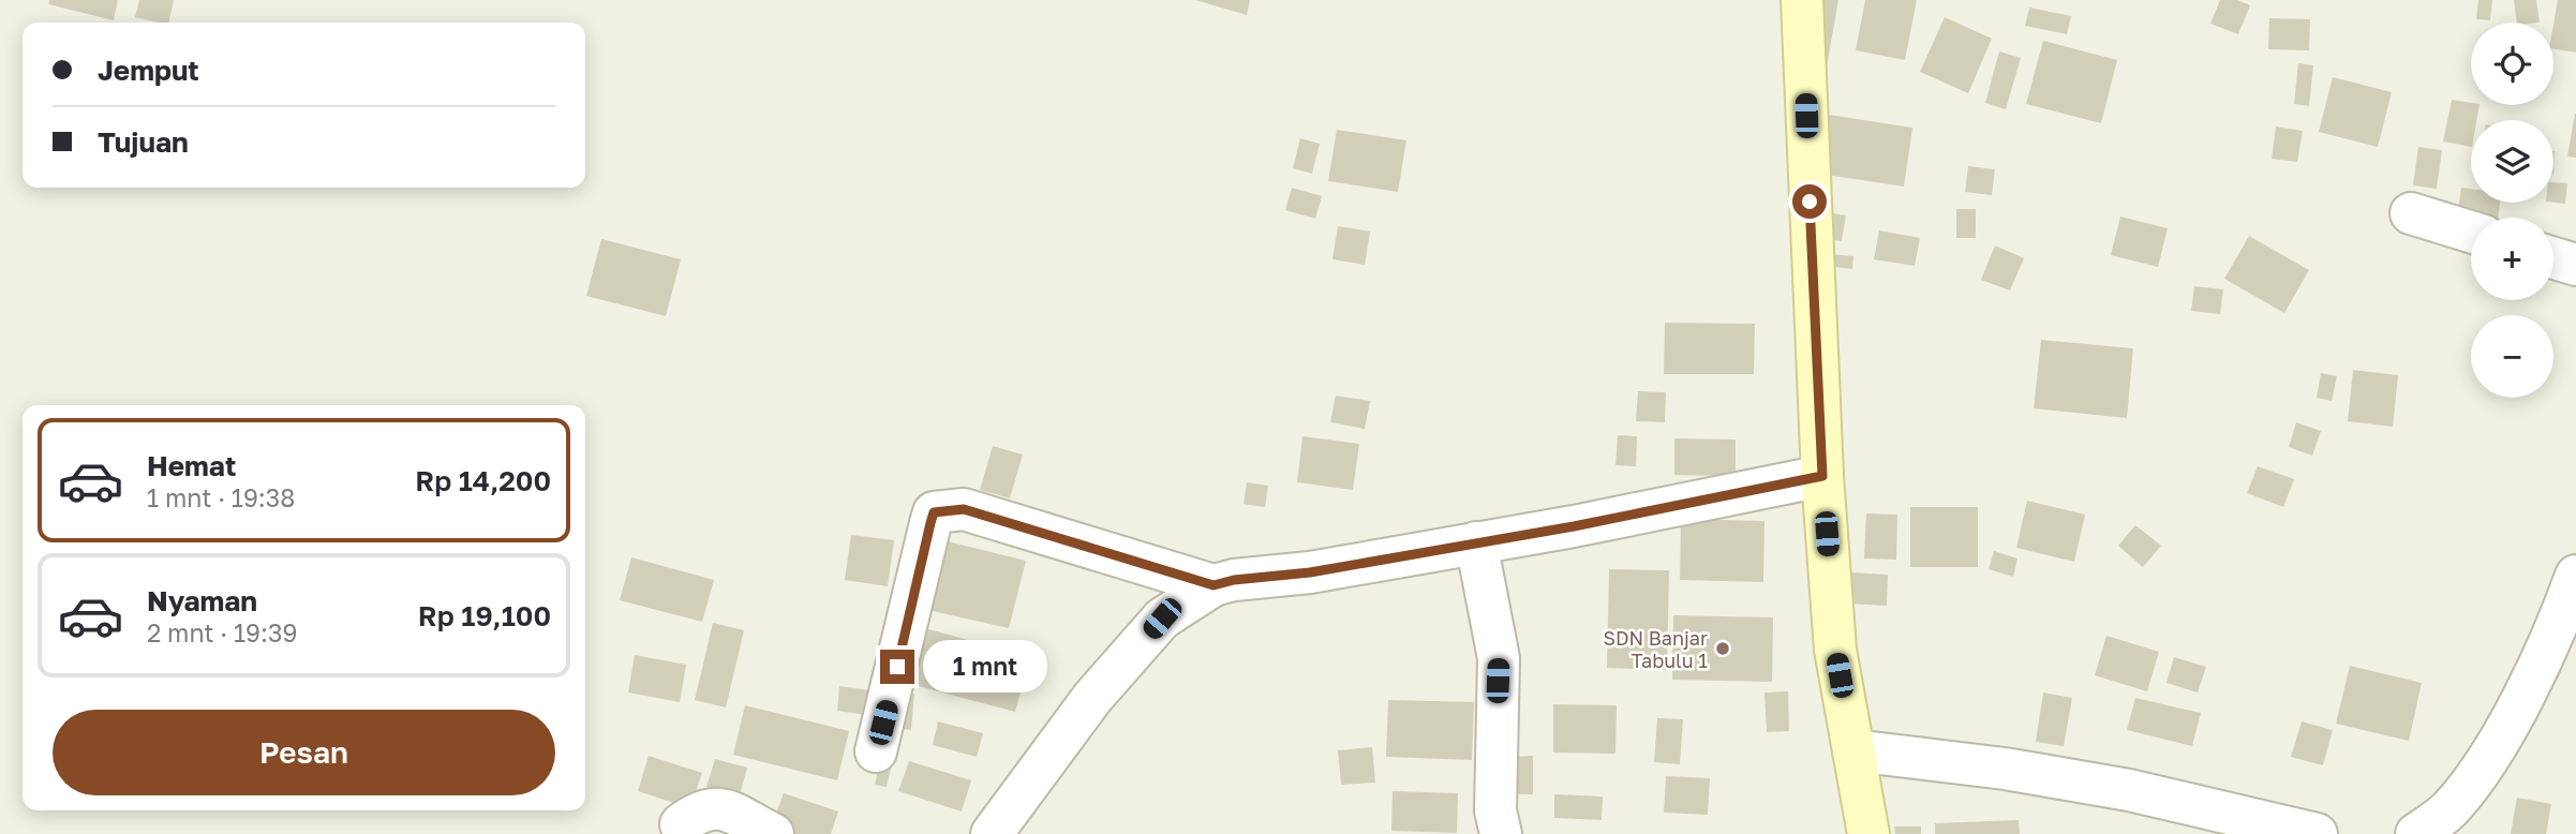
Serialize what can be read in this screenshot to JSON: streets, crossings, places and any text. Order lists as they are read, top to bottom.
{
  "places": ["SDN Banjar Tabulu 1"],
  "page": {
    "map_buttons": ["+", "−"],
    "banner": ["Jemput", "Tujuan"],
    "list": [
      {
        "name": "Hemat",
        "note": "1 mnt · 19:38",
        "value": "Rp 14,200"
      },
      {
        "name": "Nyaman",
        "note": "2 mnt · 19:39",
        "value": "Rp 19,100"
      }
    ],
    "bubble": "1 mnt",
    "buttons": "Pesan"
  }
}
